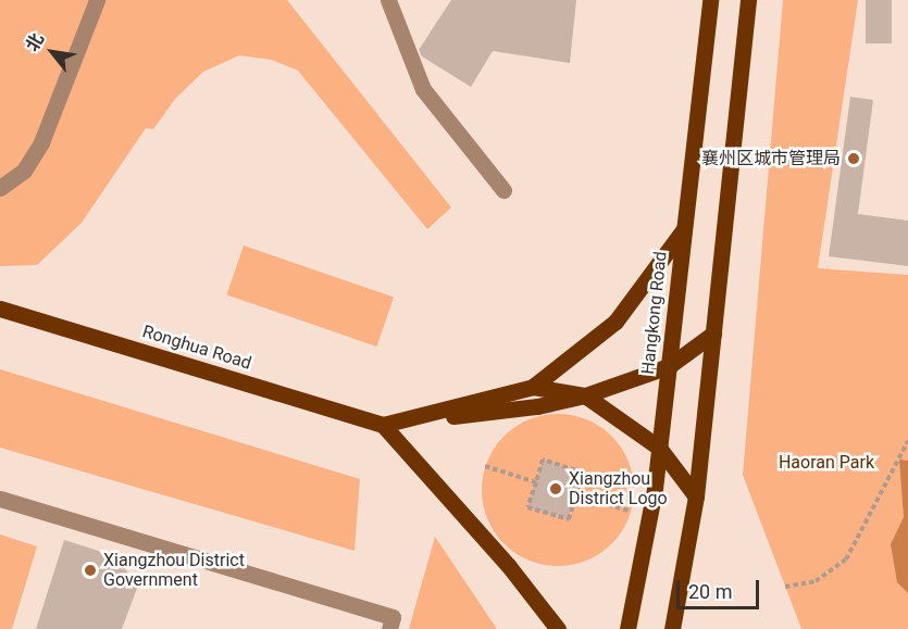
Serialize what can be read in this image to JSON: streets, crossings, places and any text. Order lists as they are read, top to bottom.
{
  "streets": {
    "main road": ["Hangkong Road", "Ronghua Road"]
  },
  "parks": ["Haoran Park"],
  "places": ["襄州区城市管理局", "Xiangzhou District Logo", "Xiangzhou District Government"],
  "scale_bar": "20 m",
  "north": "top left"
}
